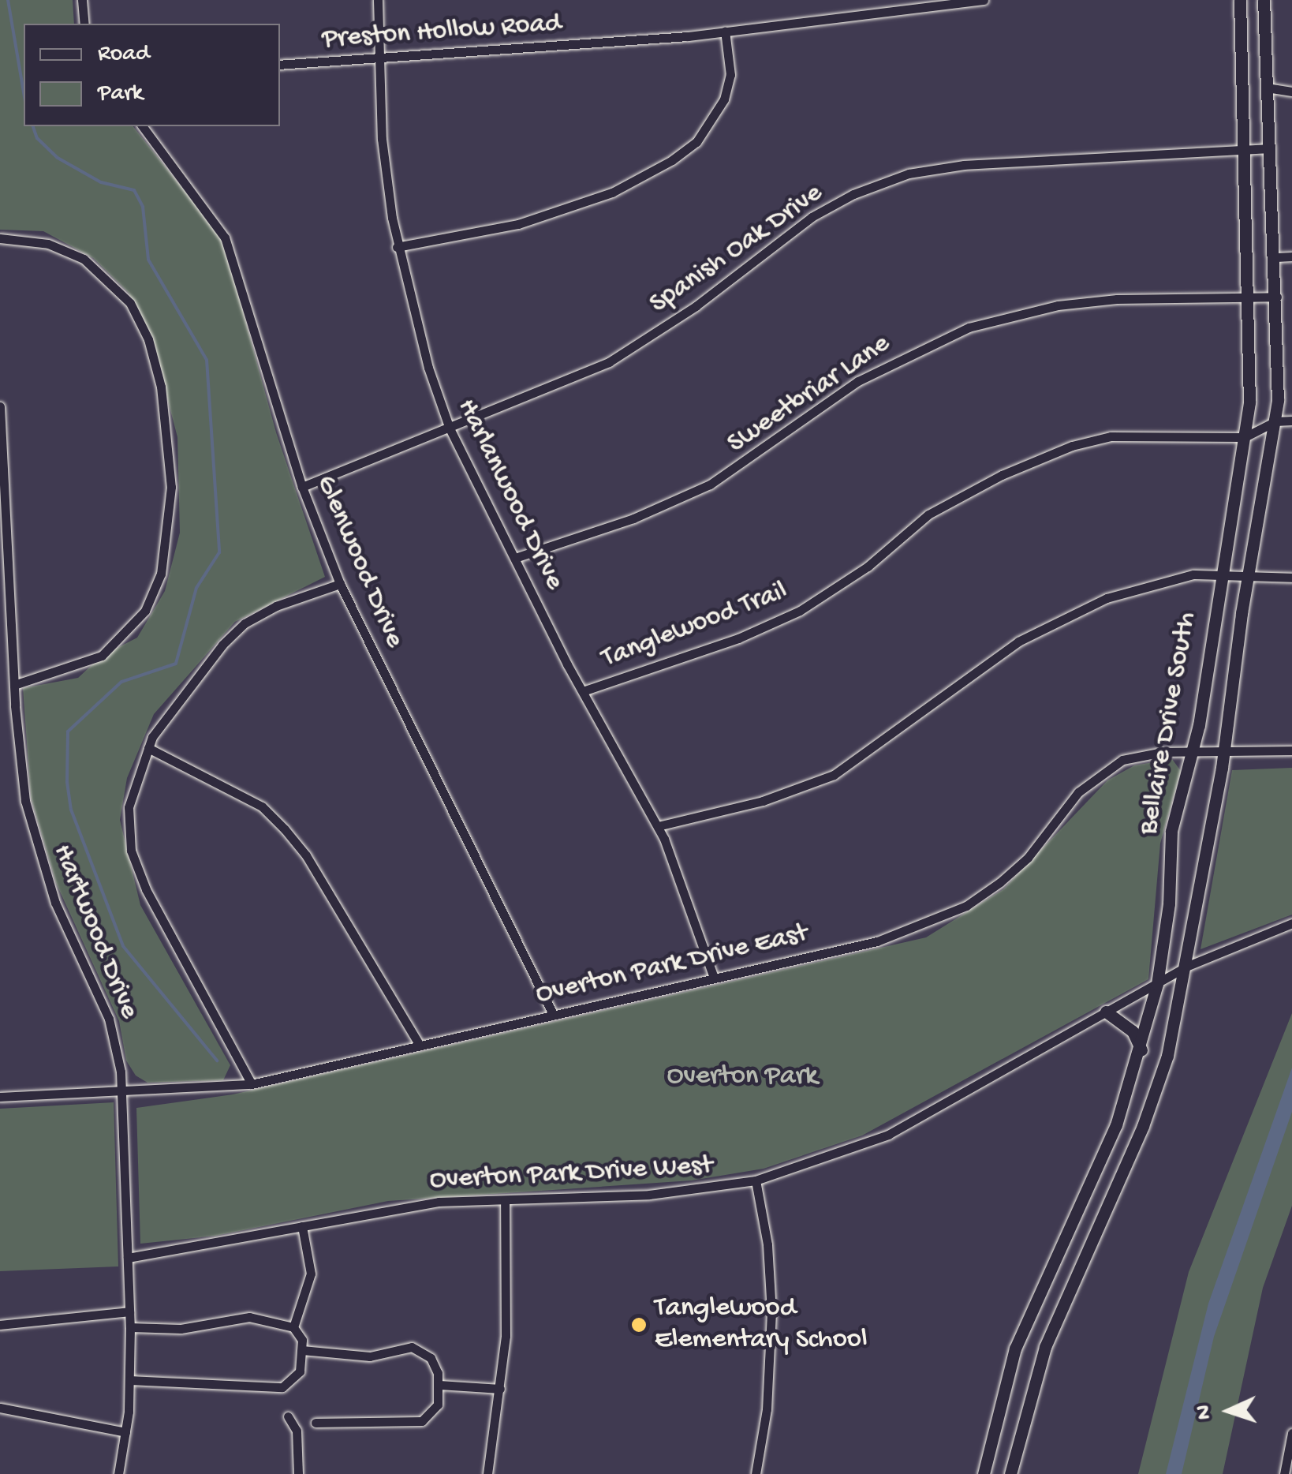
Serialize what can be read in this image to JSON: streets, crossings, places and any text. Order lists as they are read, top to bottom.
{
  "streets": {
    "main road": ["Bellaire Drive South"],
    "street": [
      "Preston Hollow Road",
      "Spanish Oak Drive",
      "Sweetbriar Lane",
      "Harlanwood Drive",
      "Glenwood Drive",
      "Tanglewood Trail",
      "Hartwood Drive",
      "Overton Park Drive East",
      "Overton Park Drive West"
    ]
  },
  "crossings": [
    ["Preston Hollow Road", "Harlanwood Drive"],
    ["Spanish Oak Drive", "Harlanwood Drive"],
    ["Spanish Oak Drive", "Glenwood Drive"],
    ["Spanish Oak Drive", "Bellaire Drive South"],
    ["Sweetbriar Lane", "Harlanwood Drive"],
    ["Sweetbriar Lane", "Bellaire Drive South"],
    ["Harlanwood Drive", "Tanglewood Trail"],
    ["Harlanwood Drive", "Overton Park Drive East"],
    ["Glenwood Drive", "Overton Park Drive East"],
    ["Tanglewood Trail", "Bellaire Drive South"],
    ["Bellaire Drive South", "Overton Park Drive East"],
    ["Bellaire Drive South", "Overton Park Drive West"],
    ["Hartwood Drive", "Overton Park Drive East"],
    ["Hartwood Drive", "Overton Park Drive West"]
  ],
  "parks": ["Overton Park"],
  "places": ["Tanglewood Elementary School"],
  "legend": ["Road", "Park"],
  "north": "left"
}
